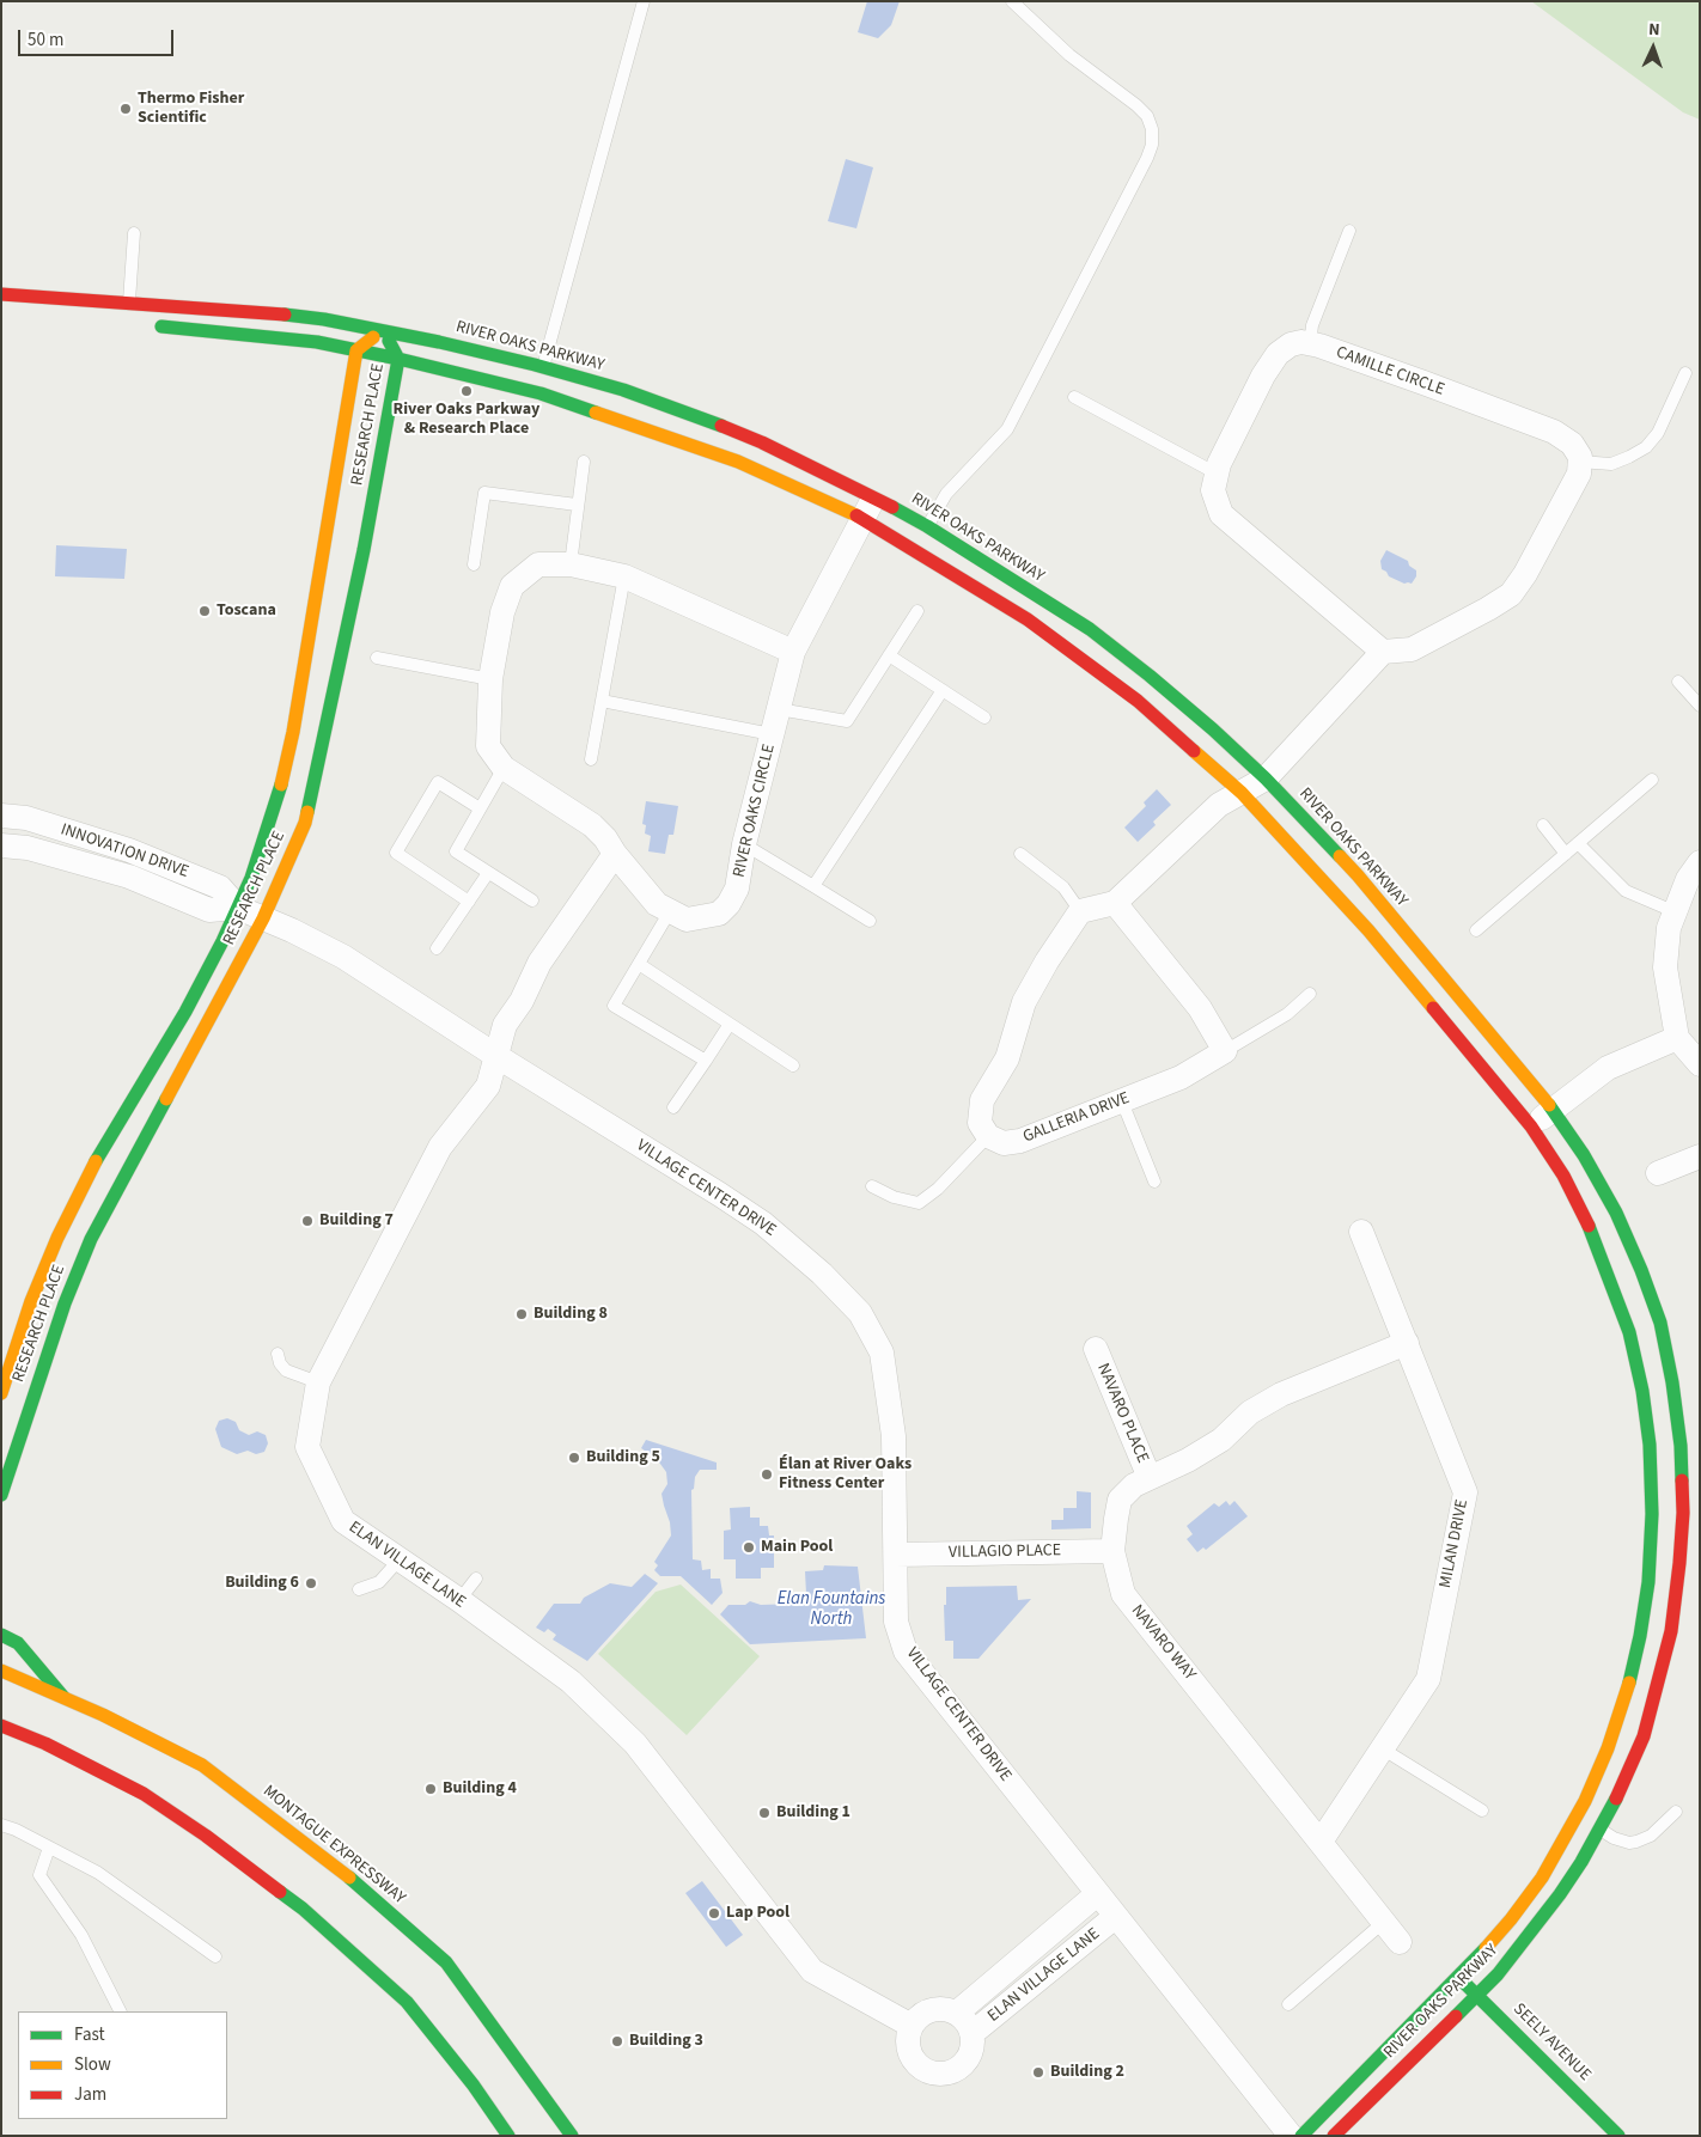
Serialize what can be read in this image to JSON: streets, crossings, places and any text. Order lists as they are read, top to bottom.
{
  "streets": {
    "main road": [
      "RIVER OAKS PARKWAY",
      "RESEARCH PLACE",
      "MONTAGUE EXPRESSWAY",
      "SEELY AVENUE"
    ],
    "street": [
      "CAMILLE CIRCLE",
      "RIVER OAKS CIRCLE",
      "INNOVATION DRIVE",
      "GALLERIA DRIVE",
      "VILLAGE CENTER DRIVE",
      "NAVARO PLACE",
      "MILAN DRIVE",
      "VILLAGIO PLACE",
      "ELAN VILLAGE LANE",
      "NAVARO WAY"
    ]
  },
  "crossings": [
    ["RIVER OAKS PARKWAY", "RESEARCH PLACE"],
    ["RIVER OAKS PARKWAY", "RIVER OAKS CIRCLE"],
    ["RIVER OAKS PARKWAY", "SEELY AVENUE"],
    ["RESEARCH PLACE", "INNOVATION DRIVE"],
    ["RESEARCH PLACE", "VILLAGE CENTER DRIVE"],
    ["RIVER OAKS CIRCLE", "ELAN VILLAGE LANE"],
    ["INNOVATION DRIVE", "VILLAGE CENTER DRIVE"],
    ["VILLAGE CENTER DRIVE", "VILLAGIO PLACE"],
    ["VILLAGE CENTER DRIVE", "ELAN VILLAGE LANE"],
    ["NAVARO PLACE", "NAVARO WAY"],
    ["MILAN DRIVE", "NAVARO WAY"],
    ["VILLAGIO PLACE", "NAVARO WAY"]
  ],
  "water": ["Elan Fountains North"],
  "places": [
    "Thermo Fisher Scientific",
    "River Oaks Parkway & Research Place",
    "Toscana",
    "Building 7",
    "Building 8",
    "Building 5",
    "Élan at River Oaks Fitness Center",
    "Main Pool",
    "Building 6",
    "Building 4",
    "Building 1",
    "Lap Pool",
    "Building 3",
    "Building 2"
  ],
  "legend": ["Fast", "Slow", "Jam"],
  "scale_bar": "50 m",
  "north": "top"
}
